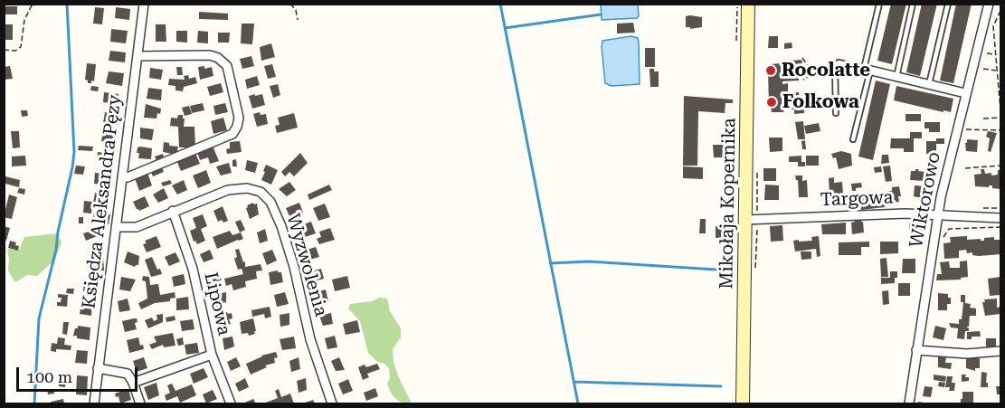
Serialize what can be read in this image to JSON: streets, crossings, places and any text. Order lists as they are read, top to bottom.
{
  "streets": {
    "main road": ["Mikołaja Kopernika"],
    "street": [
      "Targowa",
      "Wiktorowo",
      "Księdza Aleksandra Pęzy",
      "Wyzwolenia",
      "Lipowa"
    ]
  },
  "crossings": [
    ["Targowa", "Wiktorowo"],
    ["Targowa", "Mikołaja Kopernika"],
    ["Księdza Aleksandra Pęzy", "Wyzwolenia"],
    ["Wyzwolenia", "Lipowa"]
  ],
  "places": ["Rocolatte", "Folkowa"],
  "scale_bar": "100 m"
}
